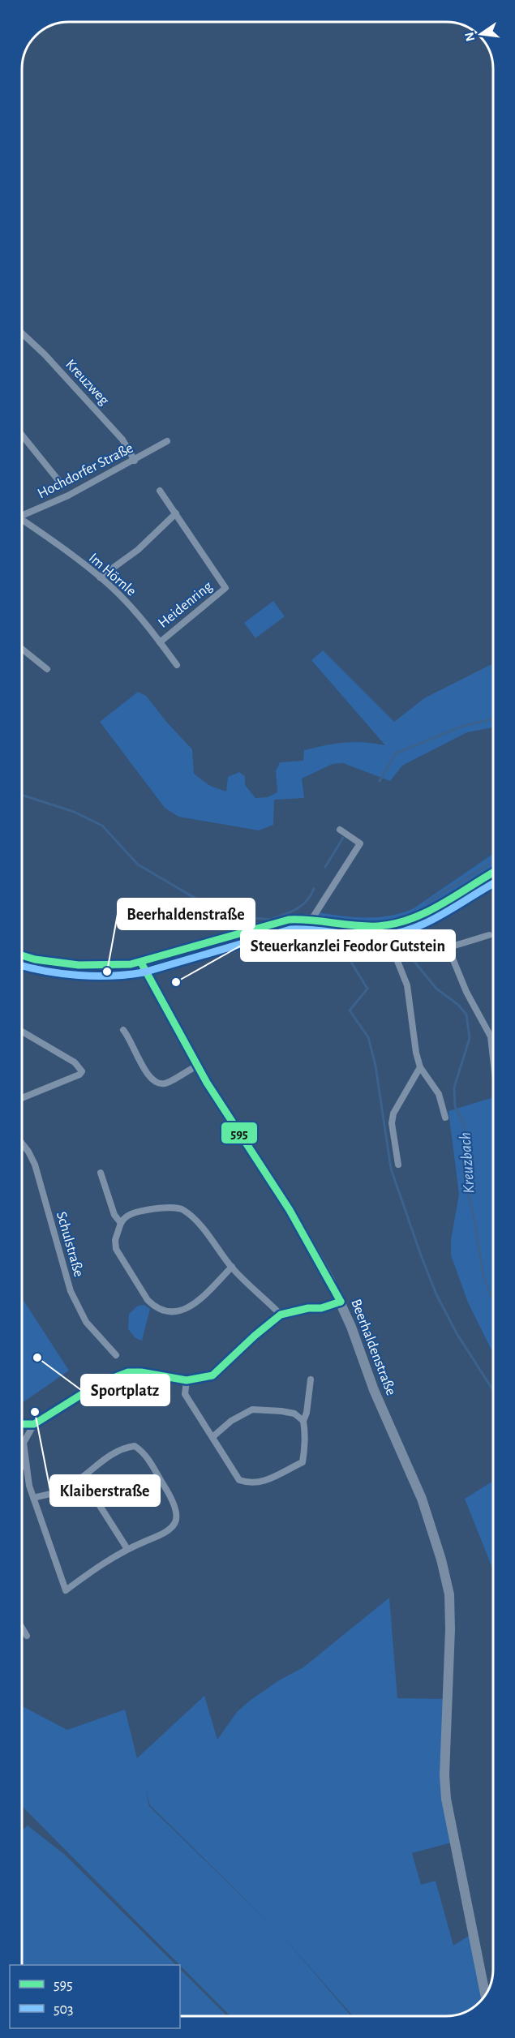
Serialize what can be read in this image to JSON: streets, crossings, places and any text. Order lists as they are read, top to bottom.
{
  "streets": {
    "street": [
      "Kreuzweg",
      "Hochdorfer Straße",
      "Im Hörnle",
      "Heidenring",
      "Schulstraße",
      "Beerhaldenstraße"
    ]
  },
  "crossings": [
    ["Kreuzweg", "Hochdorfer Straße"],
    ["Im Hörnle", "Heidenring"]
  ],
  "water": ["Kreuzbach"],
  "places": [
    "Beerhaldenstraße",
    "Steuerkanzlei Feodor Gutstein",
    "Sportplatz",
    "Klaiberstraße"
  ],
  "lines": ["transit line 595", "transit line 503"],
  "legend": ["595", "503"],
  "north": "left"
}
